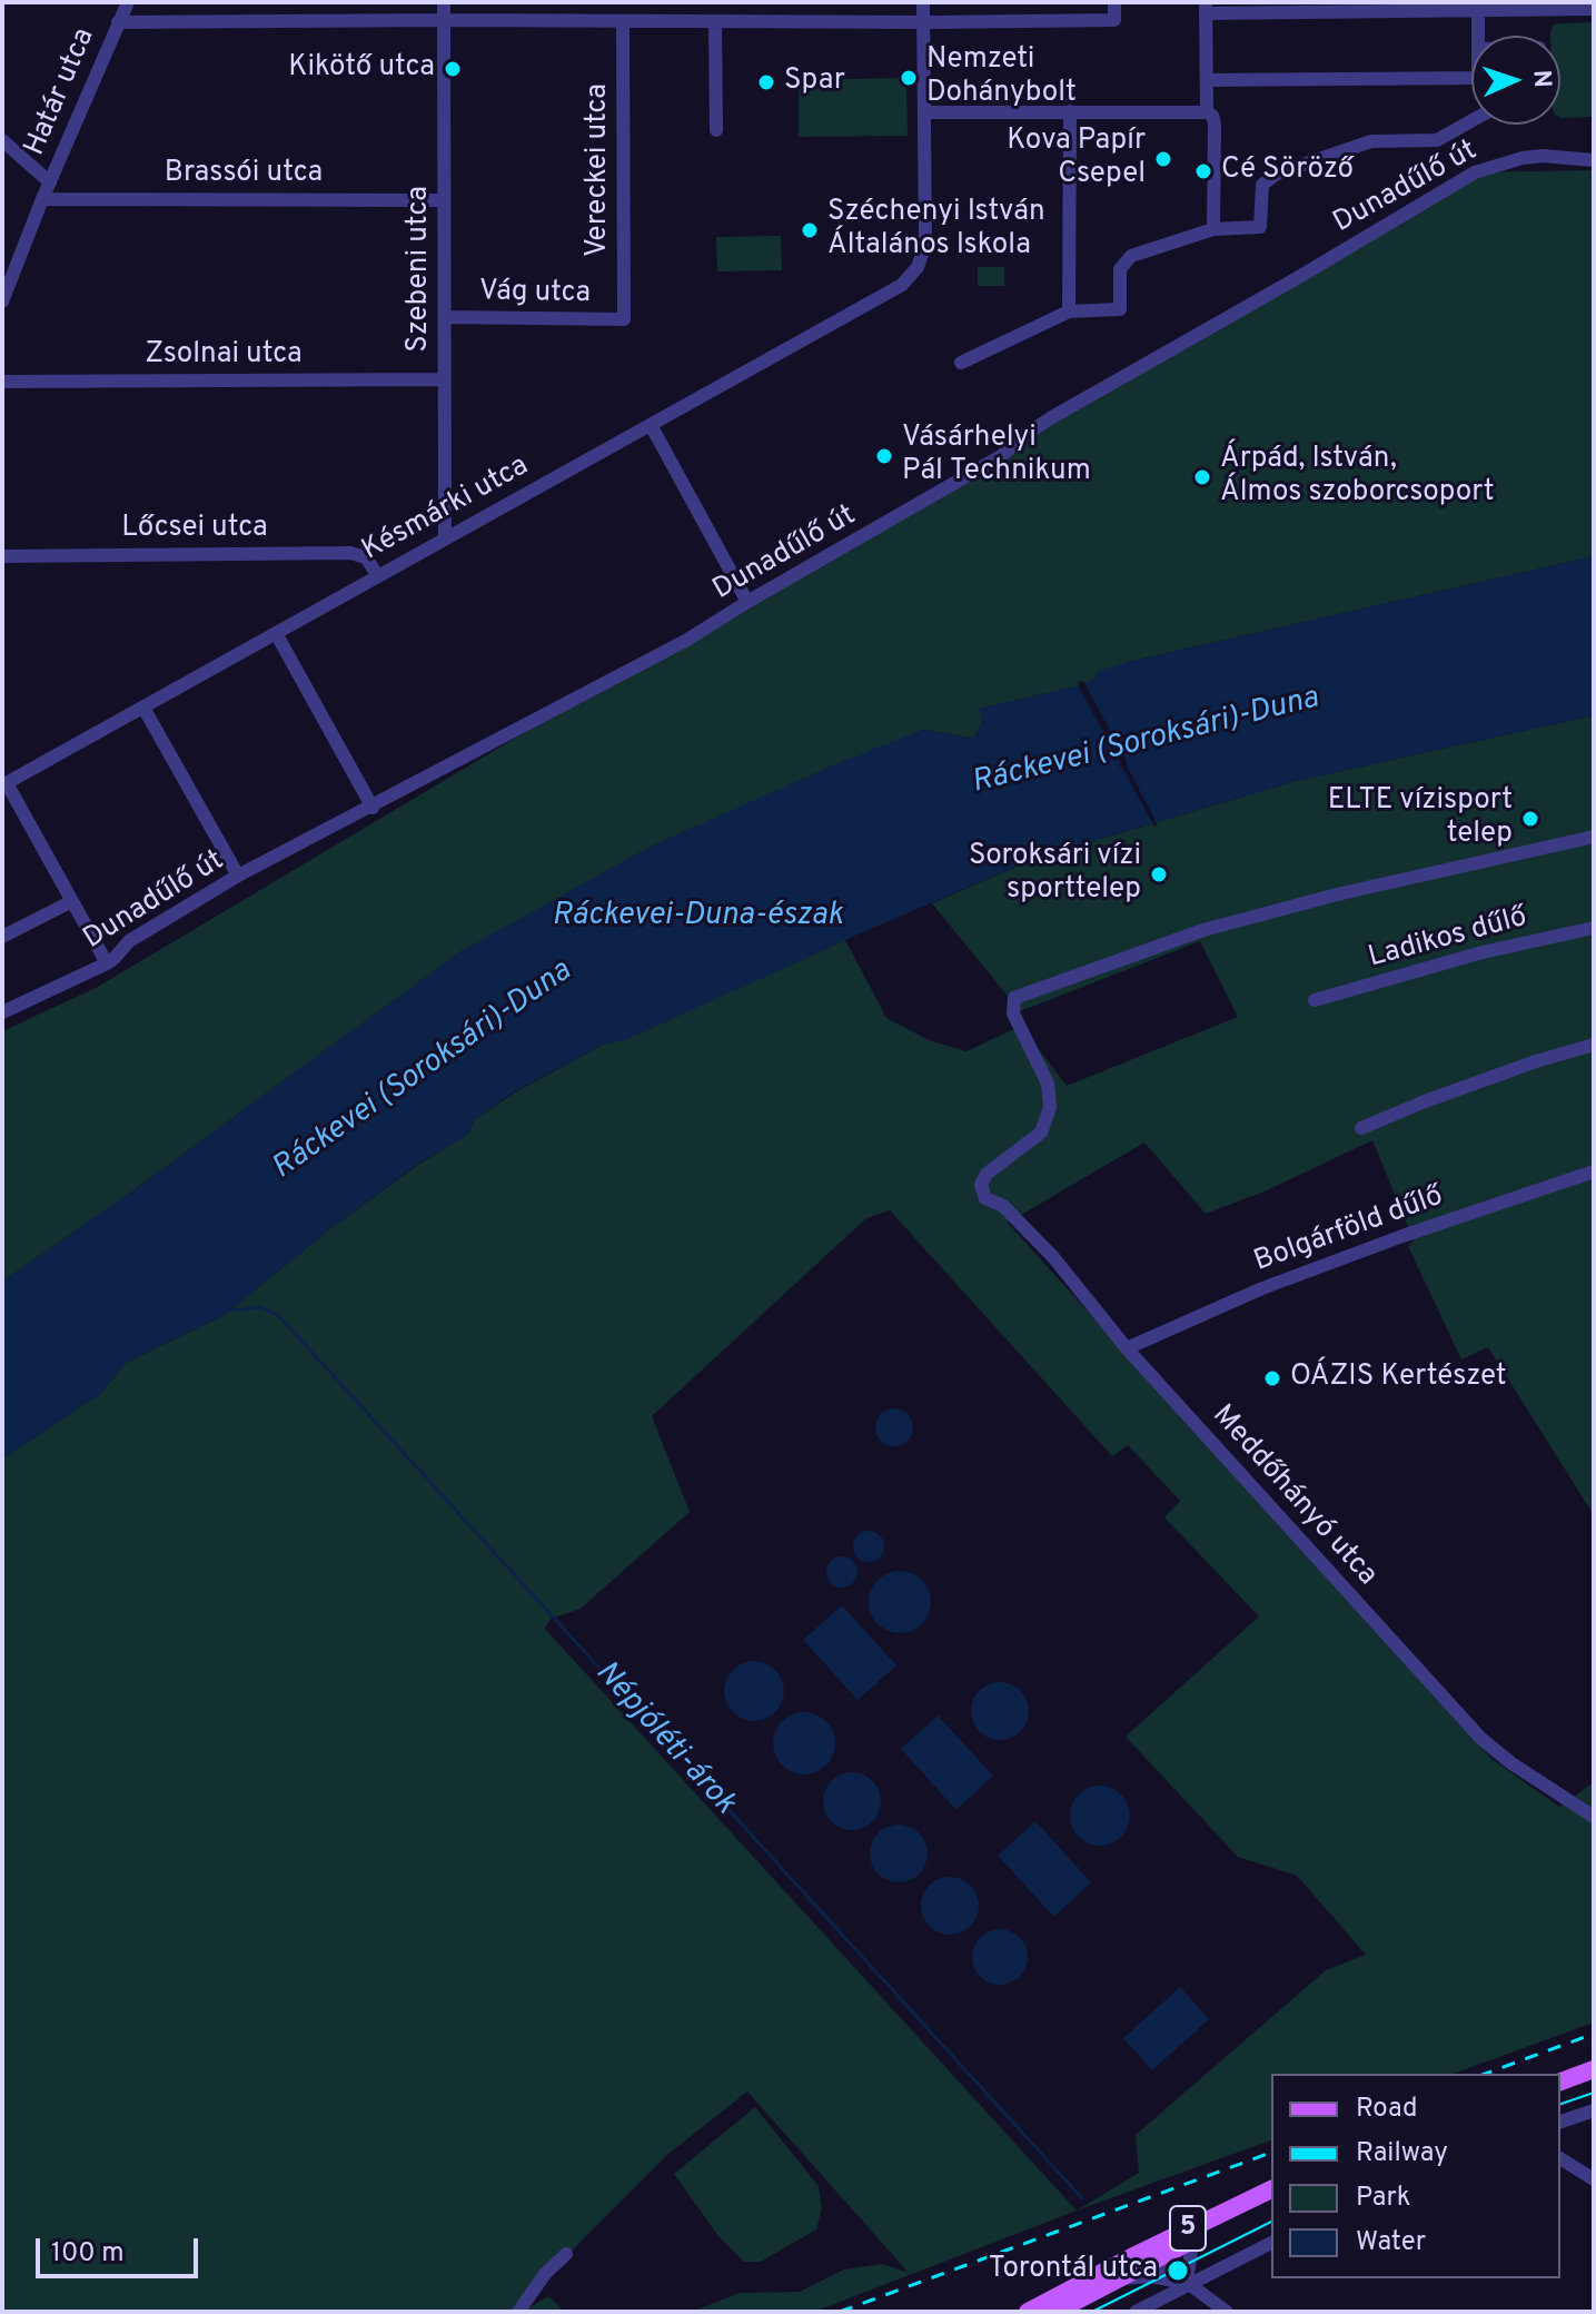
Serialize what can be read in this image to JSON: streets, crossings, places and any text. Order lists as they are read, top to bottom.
{
  "streets": {
    "main road": ["5"],
    "street": [
      "Határ utca",
      "Vereckei utca",
      "Brassói utca",
      "Dunadűlő út",
      "Szebeni utca",
      "Vág utca",
      "Zsolnai utca",
      "Késmárki utca",
      "Lőcsei utca",
      "Ladikos dűlő",
      "Bolgárföld dűlő",
      "Meddőhányó utca"
    ]
  },
  "crossings": [
    ["Határ utca", "Brassói utca"],
    ["Vereckei utca", "Vág utca"],
    ["Brassói utca", "Szebeni utca"],
    ["Szebeni utca", "Vág utca"],
    ["Szebeni utca", "Zsolnai utca"],
    ["Szebeni utca", "Késmárki utca"],
    ["Késmárki utca", "Lőcsei utca"],
    ["Bolgárföld dűlő", "Meddőhányó utca"]
  ],
  "water": ["Ráckevei (Soroksári)-Duna", "Ráckevei-Duna-észak", "Népjóléti-árok"],
  "places": [
    "Kikötő utca",
    "Nemzeti Dohánybolt",
    "Spar",
    "Kova Papír Csepel",
    "Cé Söröző",
    "Széchenyi István Általános Iskola",
    "Vásárhelyi Pál Technikum",
    "Árpád, István, Álmos szoborcsoport",
    "ELTE vízisport telep",
    "Soroksári vízi sporttelep",
    "OÁZIS Kertészet",
    "Torontál utca"
  ],
  "legend": [
    "Road",
    "Railway",
    "Park",
    "Water"
  ],
  "scale_bar": "100 m",
  "north": "right"
}
